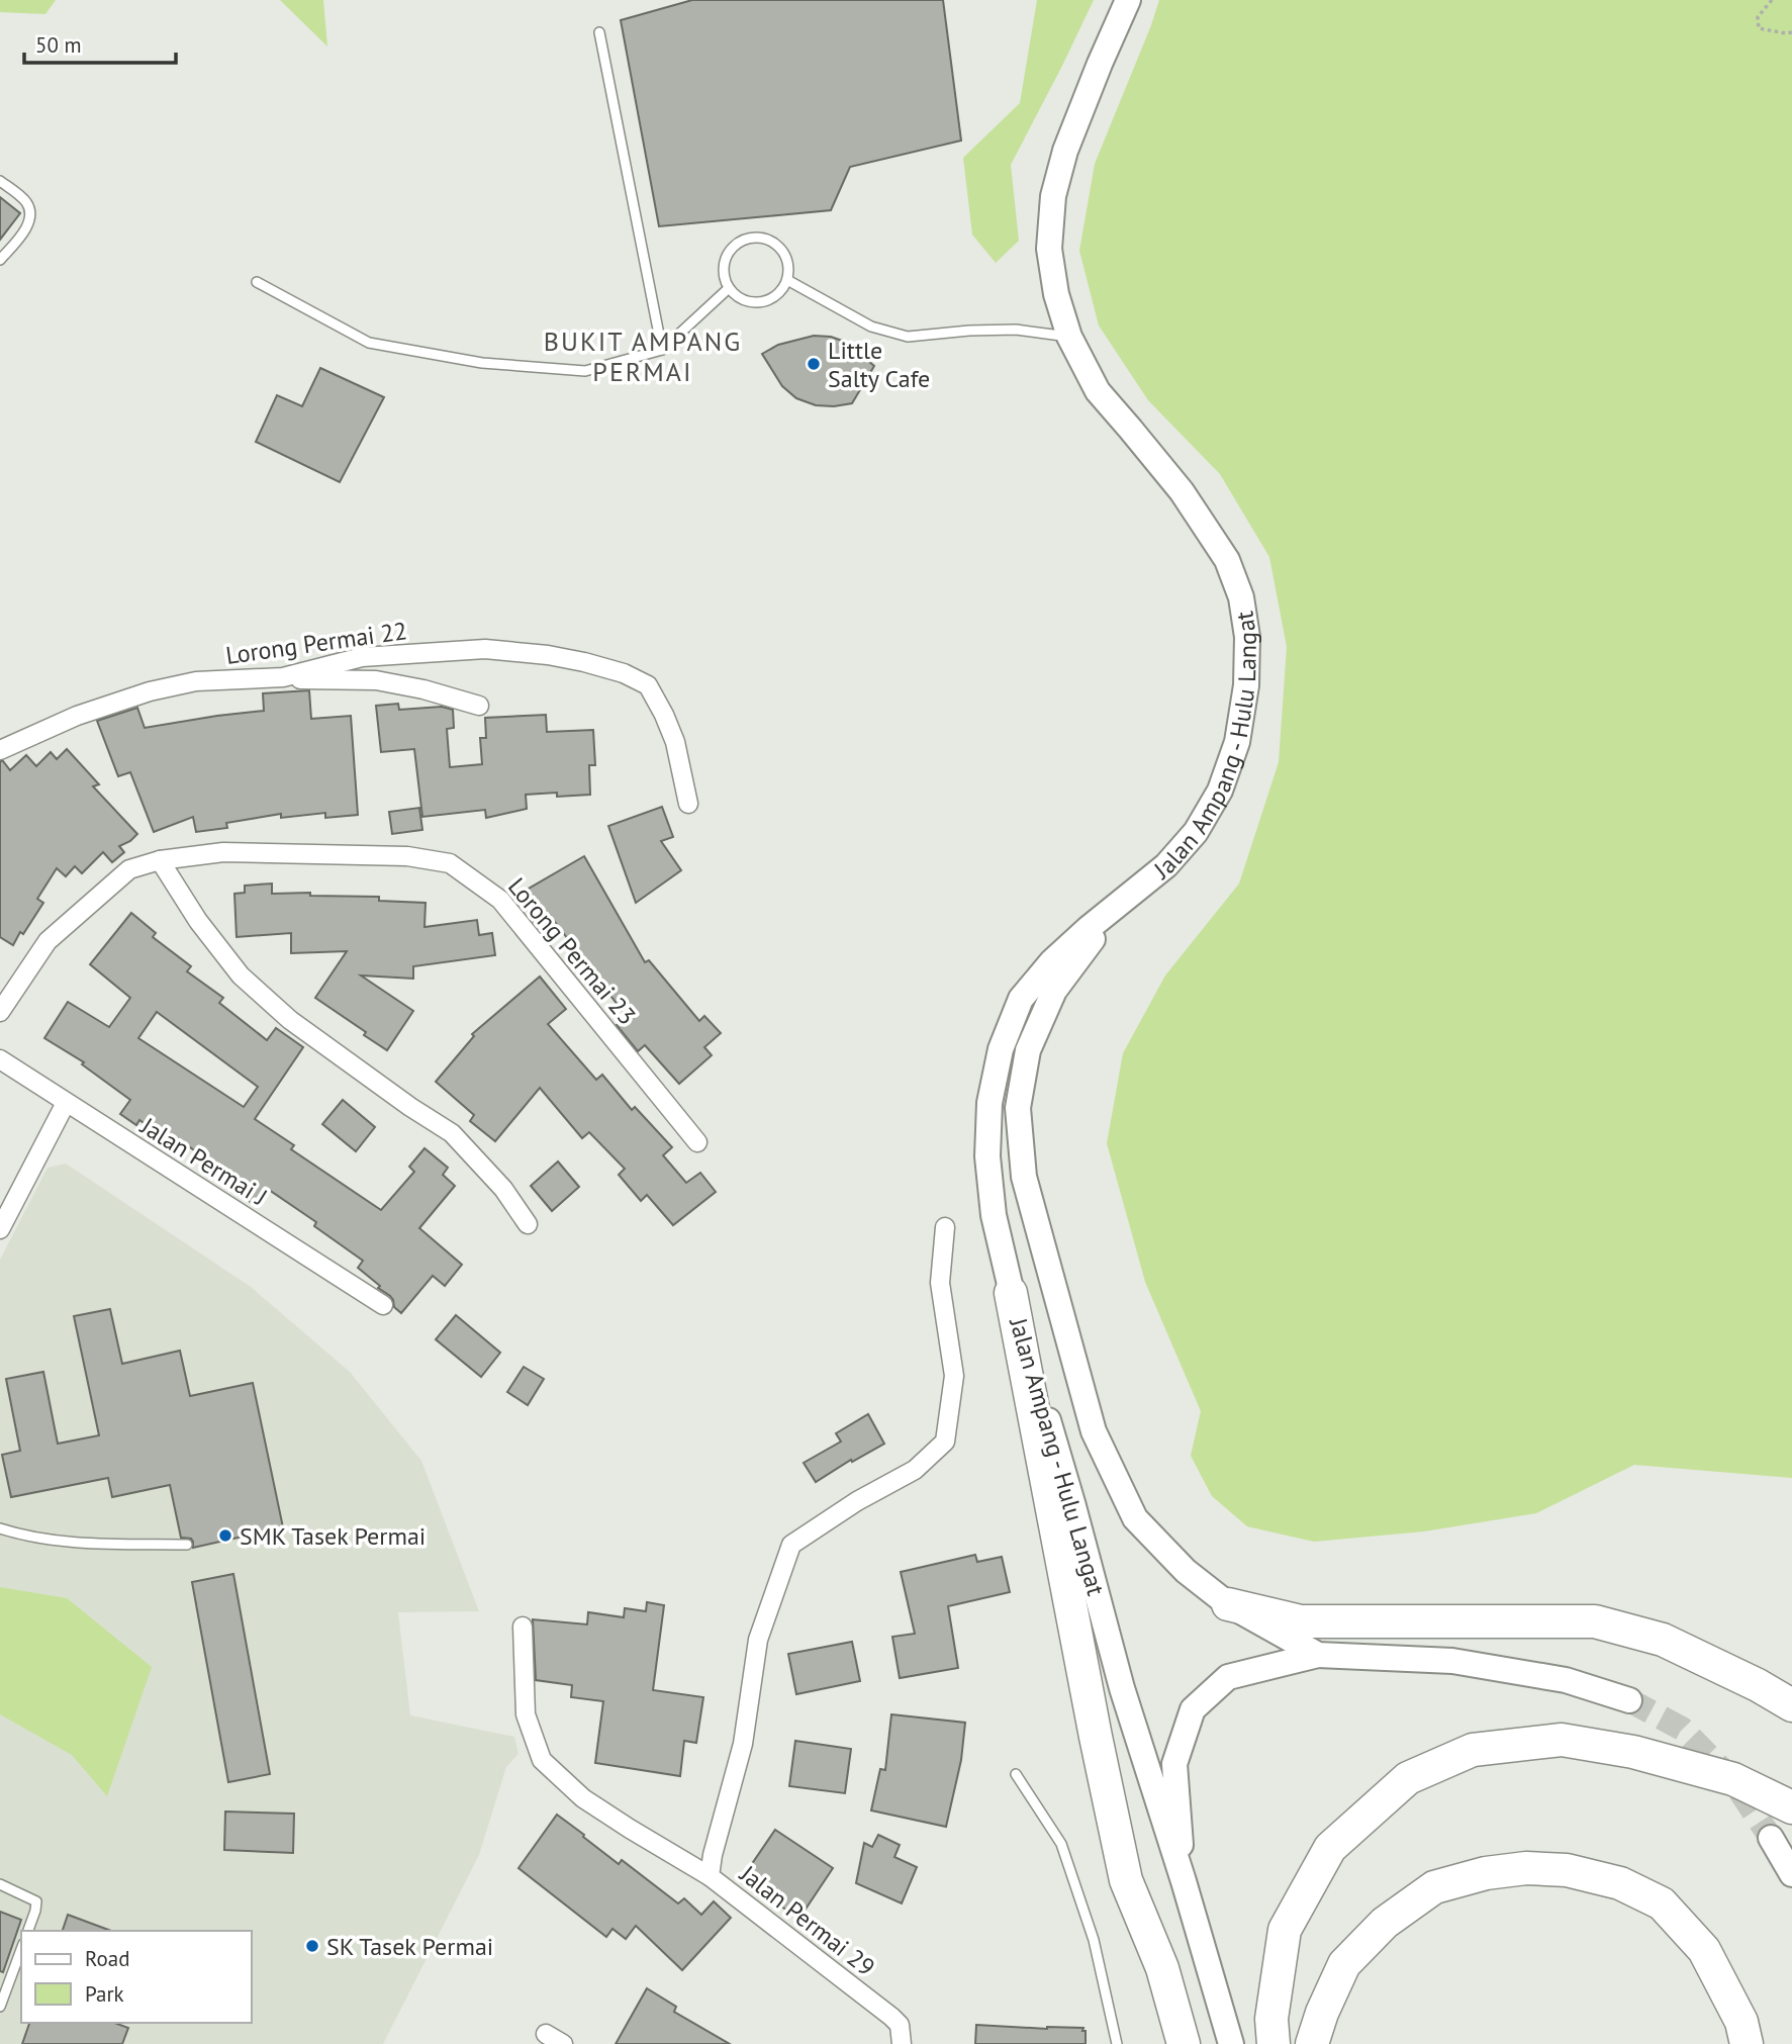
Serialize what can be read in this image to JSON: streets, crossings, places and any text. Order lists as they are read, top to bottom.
{
  "streets": {
    "street": [
      "Lorong Permai 22",
      "Jalan Ampang - Hulu Langat",
      "Lorong Permai 23",
      "Jalan Permai J",
      "Jalan Permai 29"
    ]
  },
  "districts": ["BUKIT AMPANG PERMAI"],
  "places": ["Little Salty Cafe", "SMK Tasek Permai", "SK Tasek Permai"],
  "legend": ["Road", "Park"],
  "scale_bar": "50 m"
}
